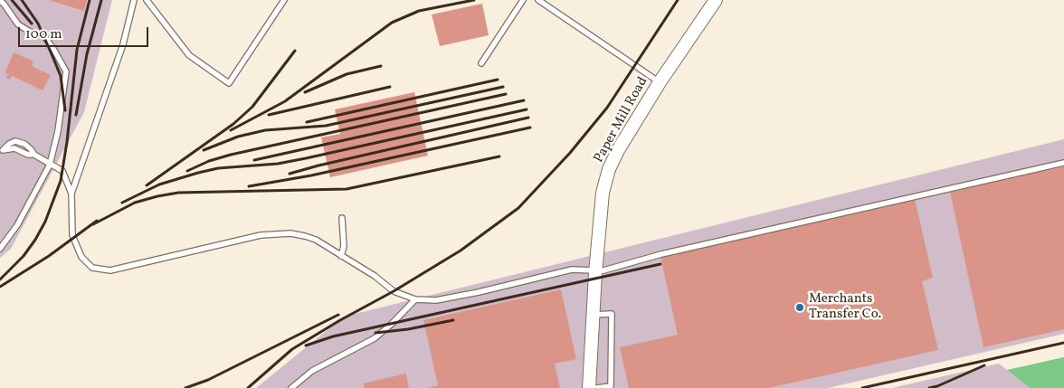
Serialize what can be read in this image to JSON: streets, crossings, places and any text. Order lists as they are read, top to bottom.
{
  "streets": {
    "street": ["Paper Mill Road"]
  },
  "places": ["Merchants Transfer Co."],
  "scale_bar": "100 m"
}
